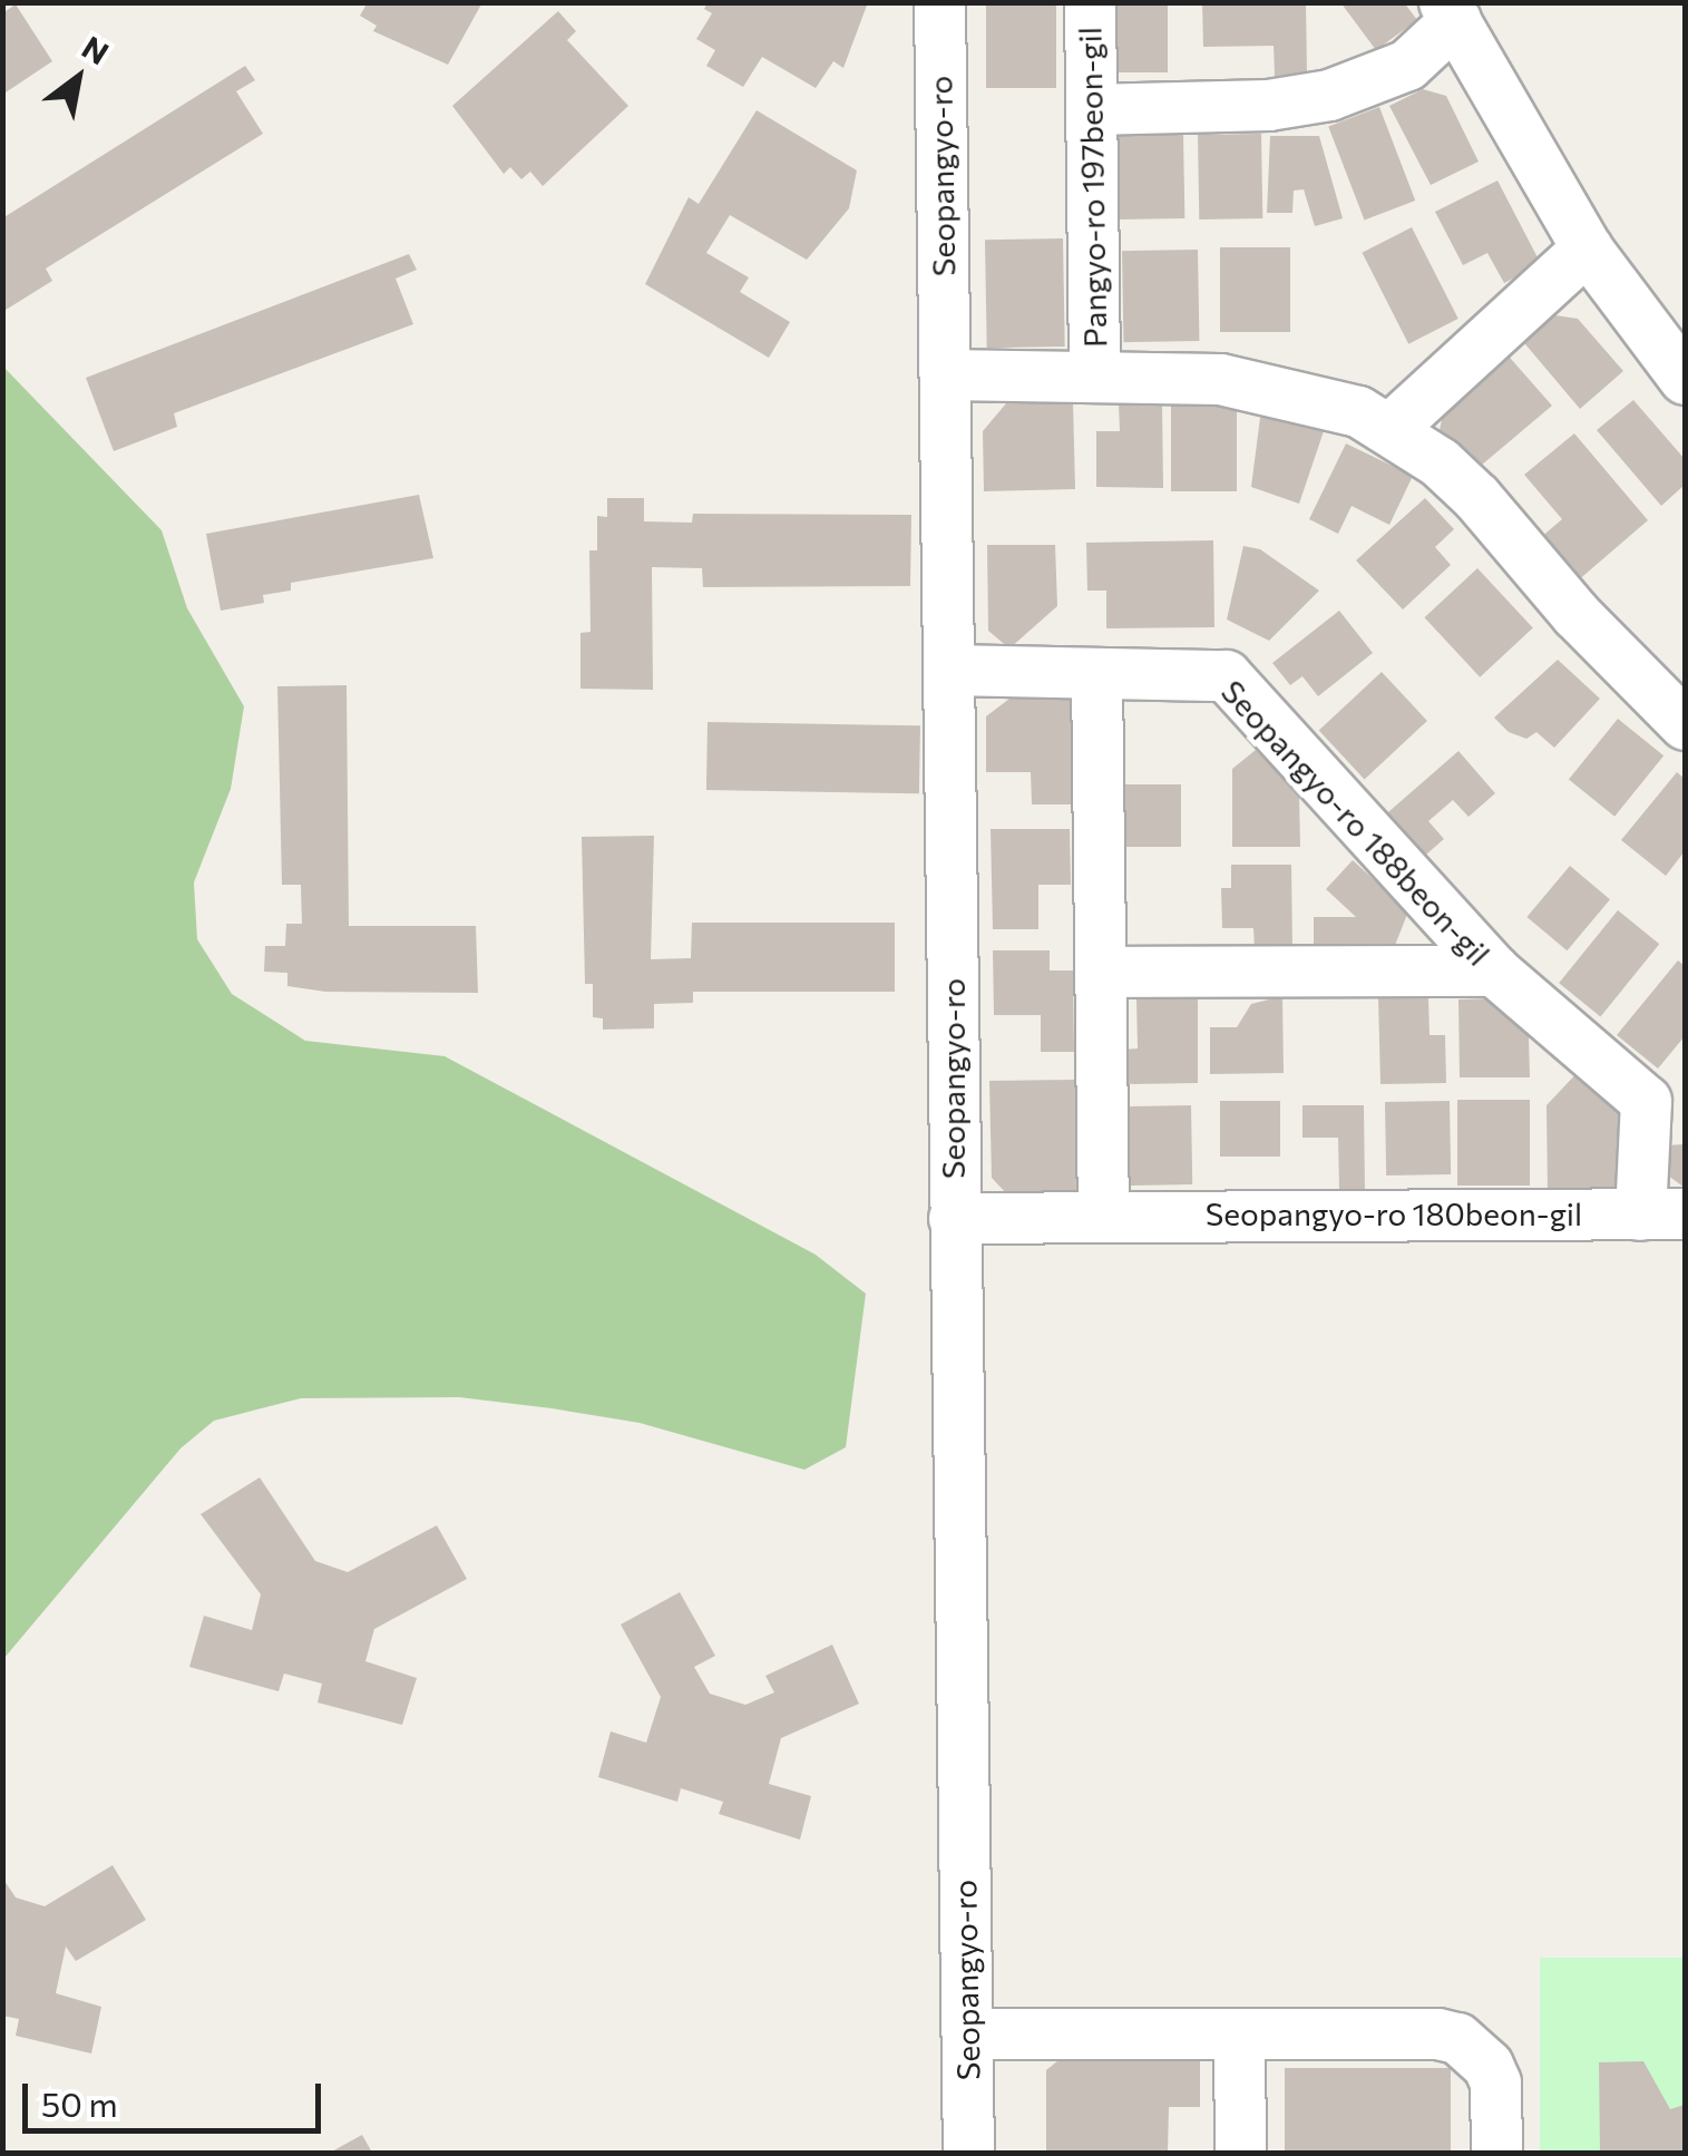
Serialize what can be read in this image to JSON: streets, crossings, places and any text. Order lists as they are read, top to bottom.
{
  "streets": {
    "street": [
      "Seopangyo-ro",
      "Pangyo-ro 197beon-gil",
      "Seopangyo-ro 188beon-gil",
      "Seopangyo-ro 180beon-gil"
    ]
  },
  "crossings": [
    ["Seopangyo-ro", "Pangyo-ro 197beon-gil"],
    ["Seopangyo-ro", "Seopangyo-ro 188beon-gil"],
    ["Seopangyo-ro", "Seopangyo-ro 180beon-gil"],
    ["Seopangyo-ro 188beon-gil", "Seopangyo-ro 180beon-gil"]
  ],
  "scale_bar": "50 m",
  "north": "top right"
}
